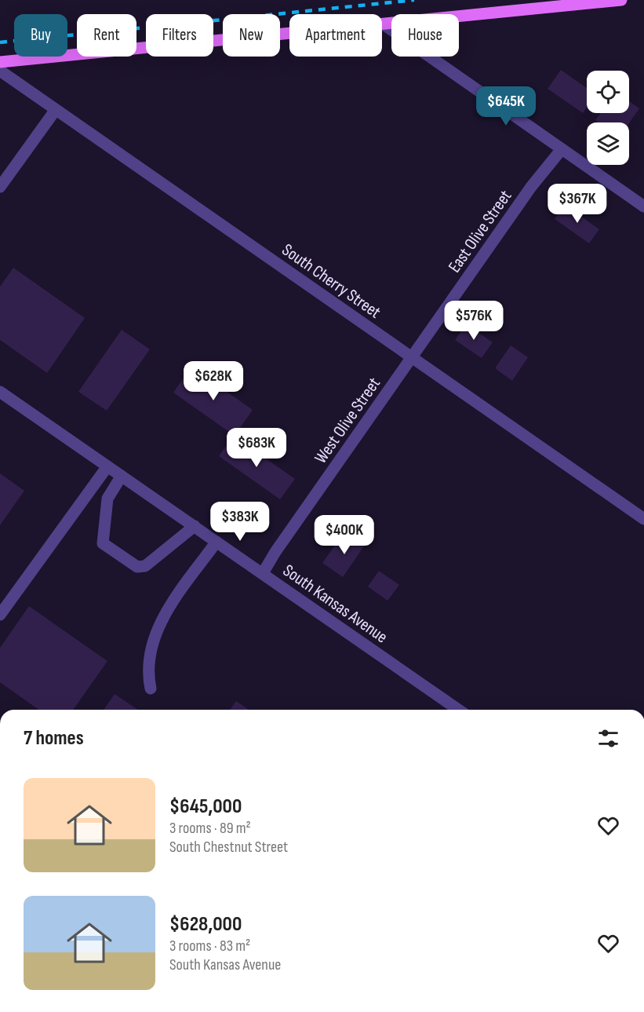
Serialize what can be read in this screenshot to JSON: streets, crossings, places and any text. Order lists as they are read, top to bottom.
{
  "streets": {
    "street": [
      "East Olive Street",
      "South Cherry Street",
      "West Olive Street",
      "South Kansas Avenue"
    ]
  },
  "crossings": [
    ["East Olive Street", "South Cherry Street"],
    ["East Olive Street", "West Olive Street"],
    ["South Cherry Street", "West Olive Street"],
    ["West Olive Street", "South Kansas Avenue"]
  ],
  "page": {
    "chip": [
      "Buy",
      "Rent",
      "Filters",
      "New",
      "Apartment",
      "House"
    ],
    "price": [
      "$645K",
      "$367K",
      "$576K",
      "$628K",
      "$683K",
      "$383K",
      "$400K"
    ],
    "heading": "7 homes",
    "list": [
      {
        "name": "$645,000",
        "note": "3 rooms · 89 m² · South Chestnut Street"
      },
      {
        "name": "$628,000",
        "note": "3 rooms · 83 m² · South Kansas Avenue"
      }
    ]
  }
}
